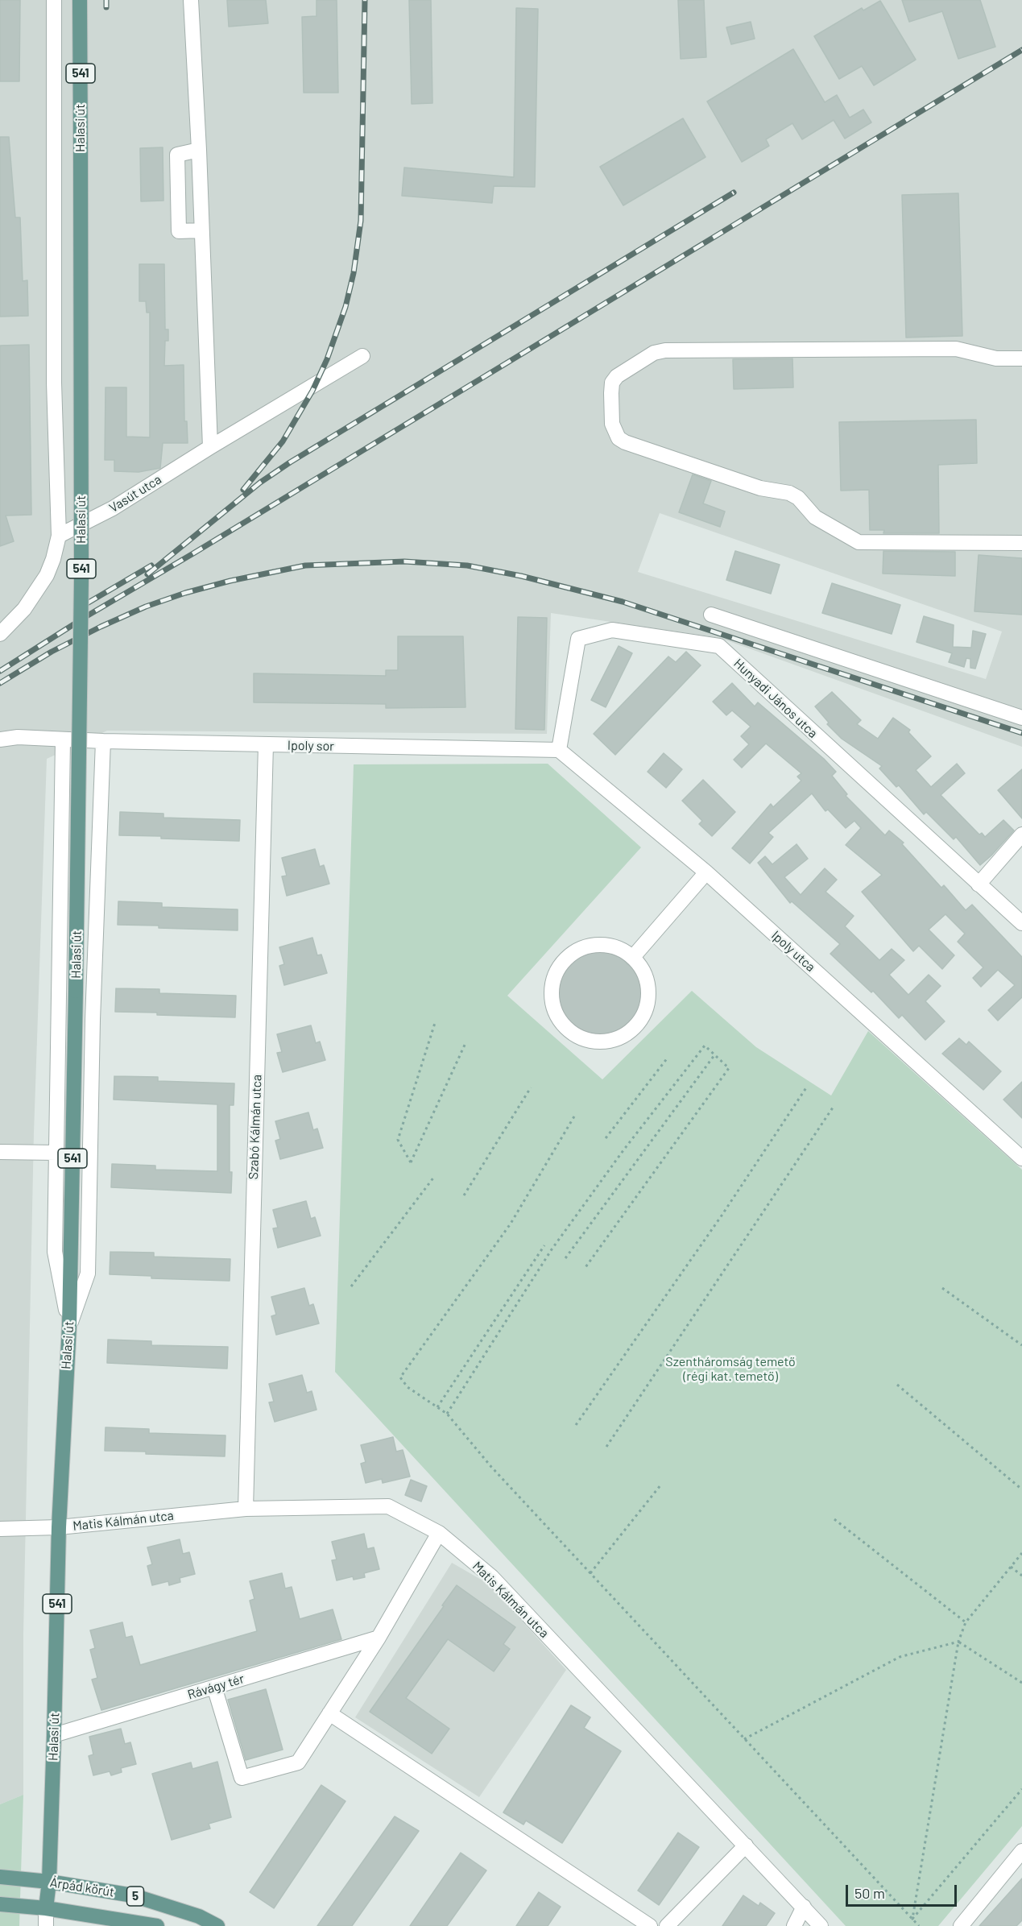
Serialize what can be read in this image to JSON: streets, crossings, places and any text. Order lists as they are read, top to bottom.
{
  "streets": {
    "main road": [
      "541",
      "Halasi út",
      "Árpád körút",
      "5"
    ],
    "street": [
      "Vasút utca",
      "Hunyadi János utca",
      "Ipoly sor",
      "Ipoly utca",
      "Szabó Kálmán utca",
      "Matis Kálmán utca",
      "Rávágy tér"
    ]
  },
  "crossings": [
    ["Halasi út", "Vasút utca"],
    ["Halasi út", "Matis Kálmán utca"],
    ["Halasi út", "Rávágy tér"],
    ["Halasi út", "Árpád körút"],
    ["Halasi út", "5"],
    ["Hunyadi János utca", "Ipoly sor"],
    ["Hunyadi János utca", "Ipoly utca"],
    ["Ipoly sor", "Ipoly utca"],
    ["Ipoly sor", "Szabó Kálmán utca"],
    ["Szabó Kálmán utca", "Matis Kálmán utca"],
    ["Árpád körút", "5"]
  ],
  "parks": ["Szentháromság temető (régi kat. temető)"],
  "scale_bar": "50 m"
}
